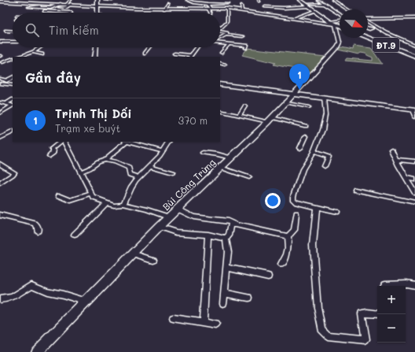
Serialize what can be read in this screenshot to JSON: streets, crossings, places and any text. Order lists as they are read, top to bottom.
{
  "streets": {
    "main road": ["ĐT.9"],
    "street": ["Bùi Công Trừng"]
  },
  "north": "bottom right",
  "page": {
    "search": "Tìm kiếm",
    "heading": "Gần đây",
    "pins": "1",
    "list": [
      {
        "mark": "1",
        "name": "Trịnh Thị Dối",
        "note": "Trạm xe buýt",
        "value": "370 m"
      }
    ],
    "map_buttons": ["+", "−"]
  }
}
